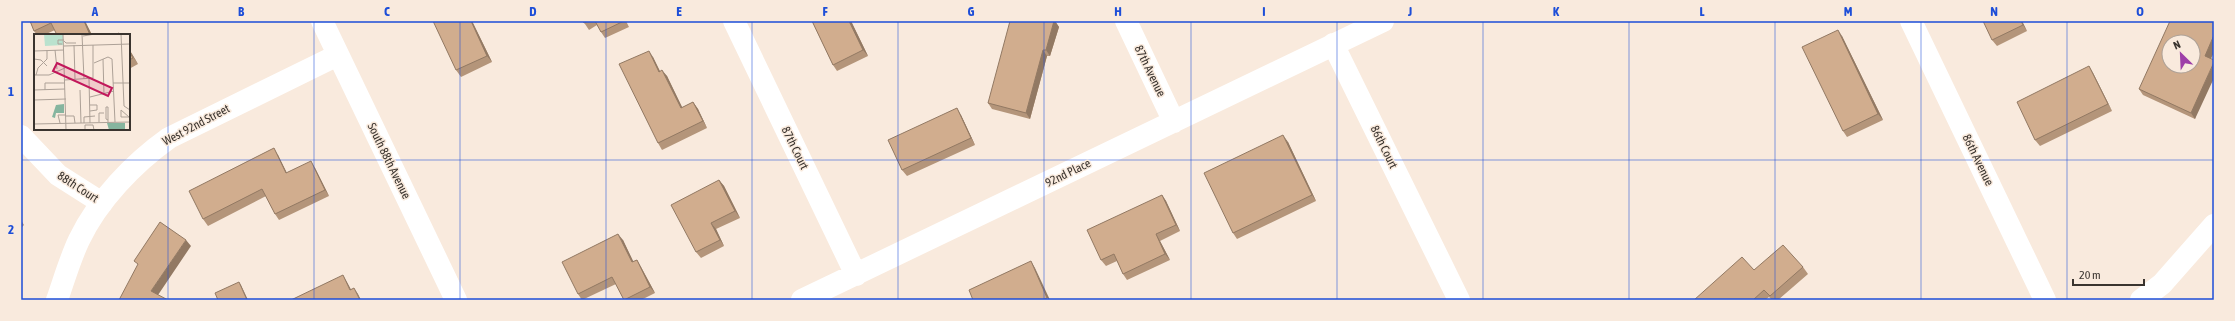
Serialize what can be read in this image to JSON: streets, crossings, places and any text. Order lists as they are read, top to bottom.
{
  "streets": {
    "street": [
      "87th Avenue",
      "West 92nd Street",
      "86th Court",
      "87th Court",
      "86th Avenue",
      "South 88th Avenue",
      "92nd Place",
      "88th Court"
    ]
  },
  "crossings": [
    ["87th Avenue", "92nd Place"],
    ["West 92nd Street", "South 88th Avenue"],
    ["West 92nd Street", "88th Court"],
    ["86th Court", "92nd Place"],
    ["87th Court", "92nd Place"]
  ],
  "scale_bar": "20 m",
  "north": "top left",
  "grid": {
    "columns": [
      "A",
      "B",
      "C",
      "D",
      "E",
      "F",
      "G",
      "H",
      "I",
      "J",
      "K",
      "L",
      "M",
      "N",
      "O"
    ],
    "rows": ["1", "2"]
  }
}
